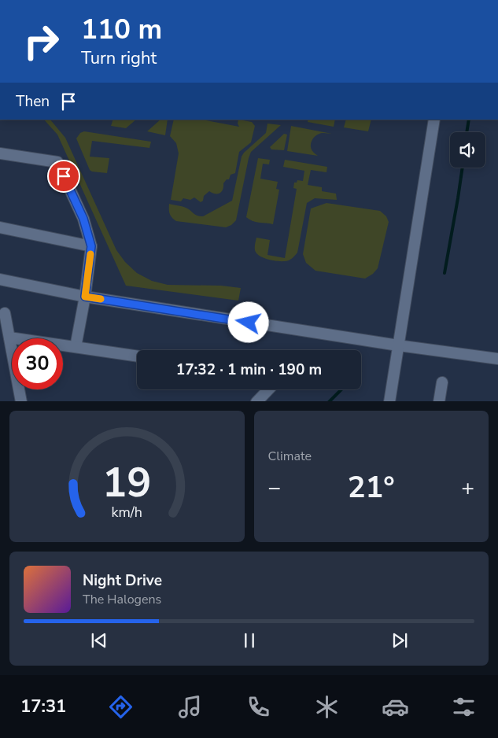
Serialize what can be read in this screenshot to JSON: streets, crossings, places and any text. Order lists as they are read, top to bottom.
{
  "page": {
    "turn": ["110 m", "Turn right"],
    "then": "Then",
    "limit": "30",
    "trip": "17:32 · 1 min · 190 m",
    "tile": "Climate",
    "heat": ["−", "21°", "+"],
    "song": ["Night Drive", "The Halogens"],
    "tabs": "17:31",
    "gauge": ["19", "km/h"]
  }
}
